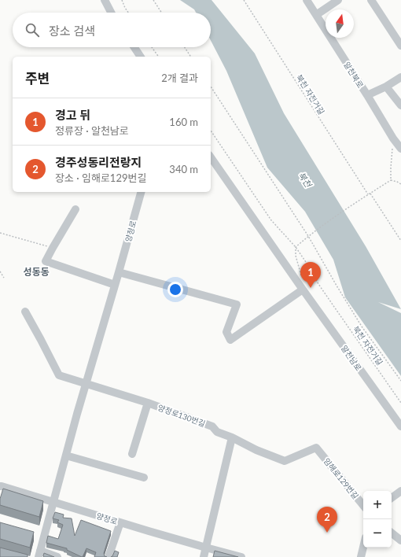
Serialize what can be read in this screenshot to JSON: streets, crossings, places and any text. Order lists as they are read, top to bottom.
{
  "streets": {
    "street": [
      "알천북로",
      "양정로",
      "알천남로",
      "양정로130번길",
      "임해로129번길"
    ],
    "path": ["북천 자전거길"]
  },
  "crossings": [
    ["양정로", "양정로130번길"],
    ["양정로130번길", "임해로129번길"]
  ],
  "districts": ["성동동"],
  "water": ["북천"],
  "north": "top",
  "page": {
    "search": "장소 검색",
    "heading": ["주변", "2개 결과"],
    "list": [
      {
        "mark": "1",
        "name": "경고 뒤",
        "note": "정류장 · 알천남로",
        "value": "160 m"
      },
      {
        "mark": "2",
        "name": "경주성동리전랑지",
        "note": "장소 · 임해로129번길",
        "value": "340 m"
      }
    ],
    "pins": ["1", "2"],
    "map_buttons": ["+", "−"]
  }
}
